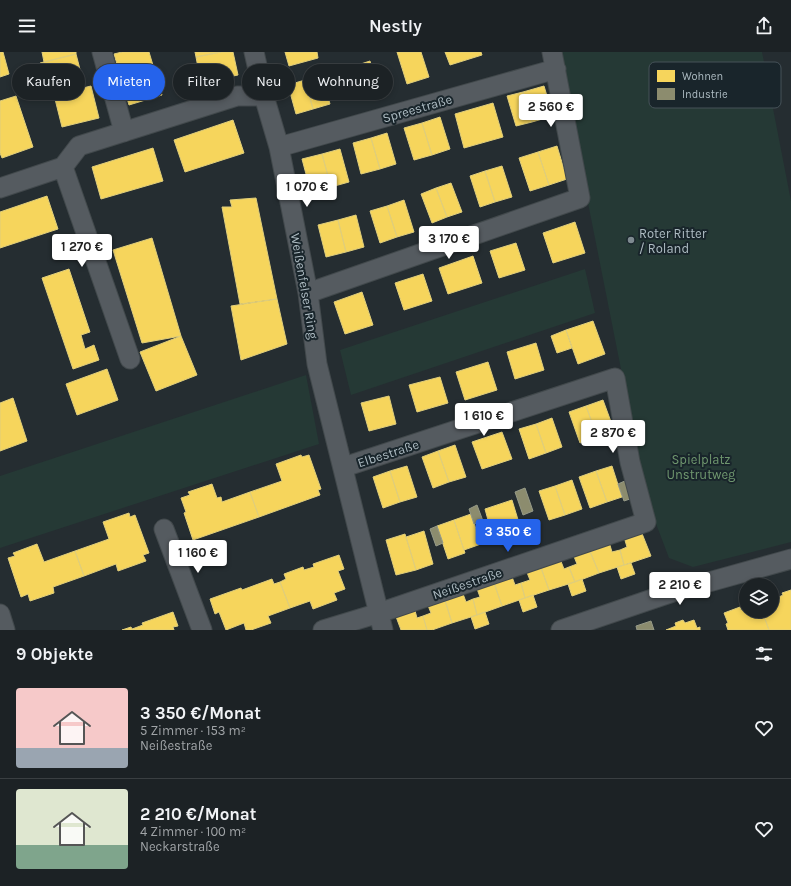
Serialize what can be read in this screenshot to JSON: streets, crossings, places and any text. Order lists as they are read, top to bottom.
{
  "streets": {
    "street": [
      "Spreestraße",
      "Weißenfelser Ring",
      "Elbestraße",
      "Neißestraße"
    ]
  },
  "crossings": [
    ["Spreestraße", "Weißenfelser Ring"],
    ["Weißenfelser Ring", "Elbestraße"],
    ["Weißenfelser Ring", "Neißestraße"],
    ["Elbestraße", "Neißestraße"]
  ],
  "parks": ["Spielplatz Unstrutweg"],
  "places": ["Roter Ritter / Roland"],
  "legend": ["Wohnen", "Industrie"],
  "page": {
    "header": "Nestly",
    "chip": [
      "Kaufen",
      "Mieten",
      "Filter",
      "Neu",
      "Wohnung"
    ],
    "price": [
      "2 560 €",
      "1 070 €",
      "3 170 €",
      "1 270 €",
      "1 610 €",
      "2 870 €",
      "3 350 €",
      "1 160 €",
      "2 210 €"
    ],
    "heading": "9 Objekte",
    "list": [
      {
        "name": "3 350 €/Monat",
        "note": "5 Zimmer · 153 m² · Neißestraße"
      },
      {
        "name": "2 210 €/Monat",
        "note": "4 Zimmer · 100 m² · Neckarstraße"
      }
    ]
  }
}
